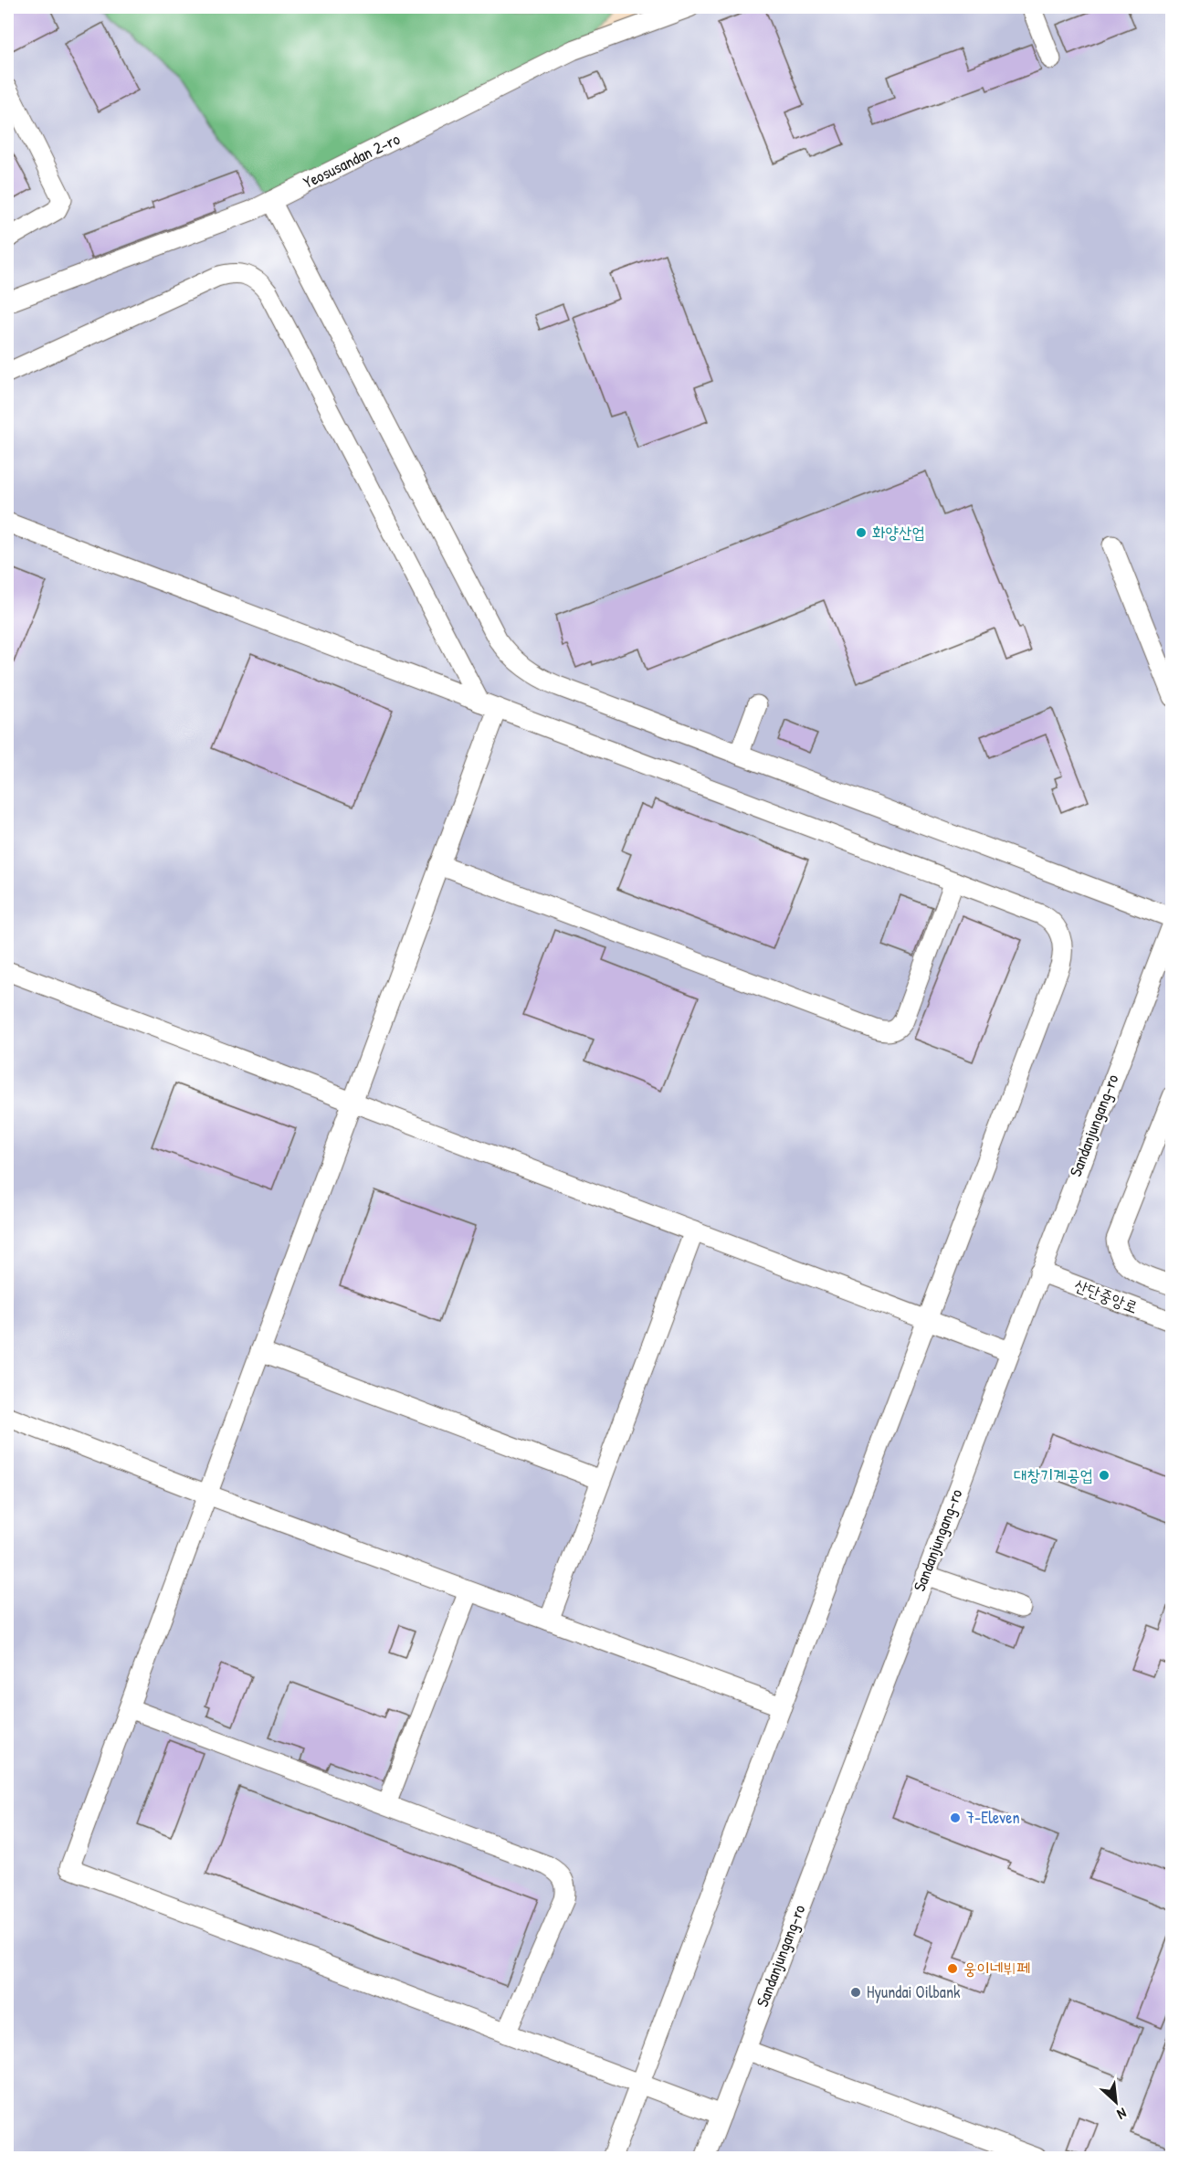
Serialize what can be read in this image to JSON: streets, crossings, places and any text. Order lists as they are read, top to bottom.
{
  "streets": {
    "street": ["Yeosusandan 2-ro", "Sandanjungang-ro", "산단중앙로"]
  },
  "crossings": [
    ["Sandanjungang-ro", "산단중앙로"]
  ],
  "places": [
    "화양산업",
    "대창기계공업",
    "7-Eleven",
    "웅이네뷔페",
    "Hyundai Oilbank"
  ],
  "north": "bottom right"
}
